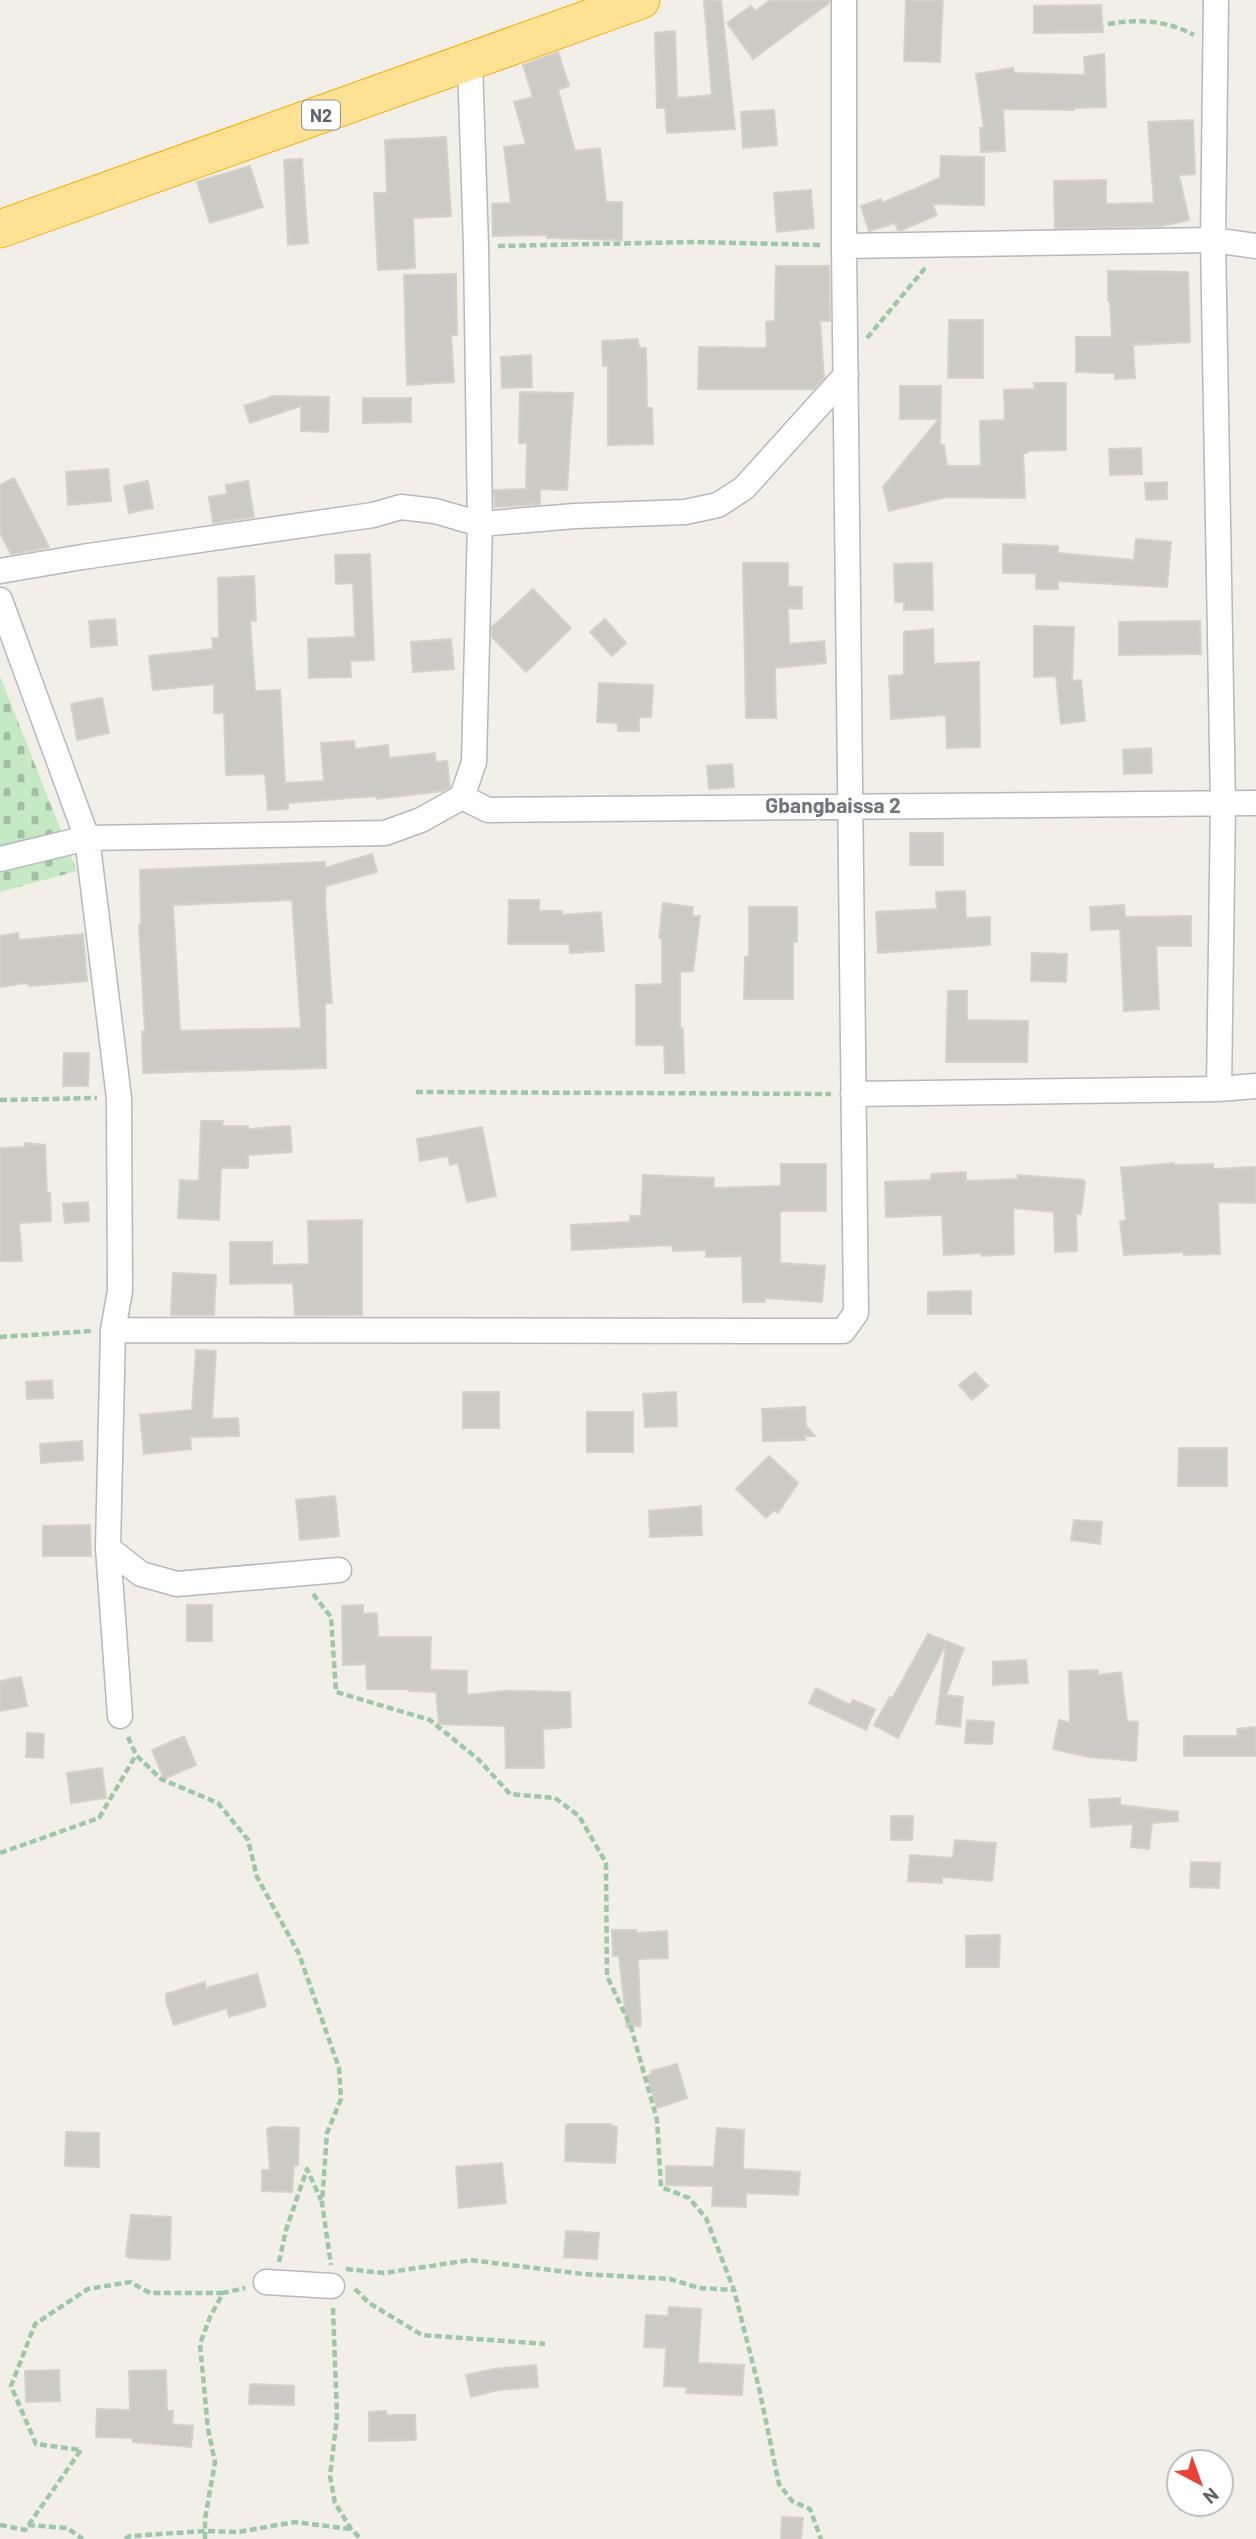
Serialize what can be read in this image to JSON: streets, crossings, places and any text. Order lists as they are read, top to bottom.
{
  "streets": {
    "highway": ["N2"]
  },
  "districts": ["Gbangbaissa 2"],
  "north": "bottom right"
}
